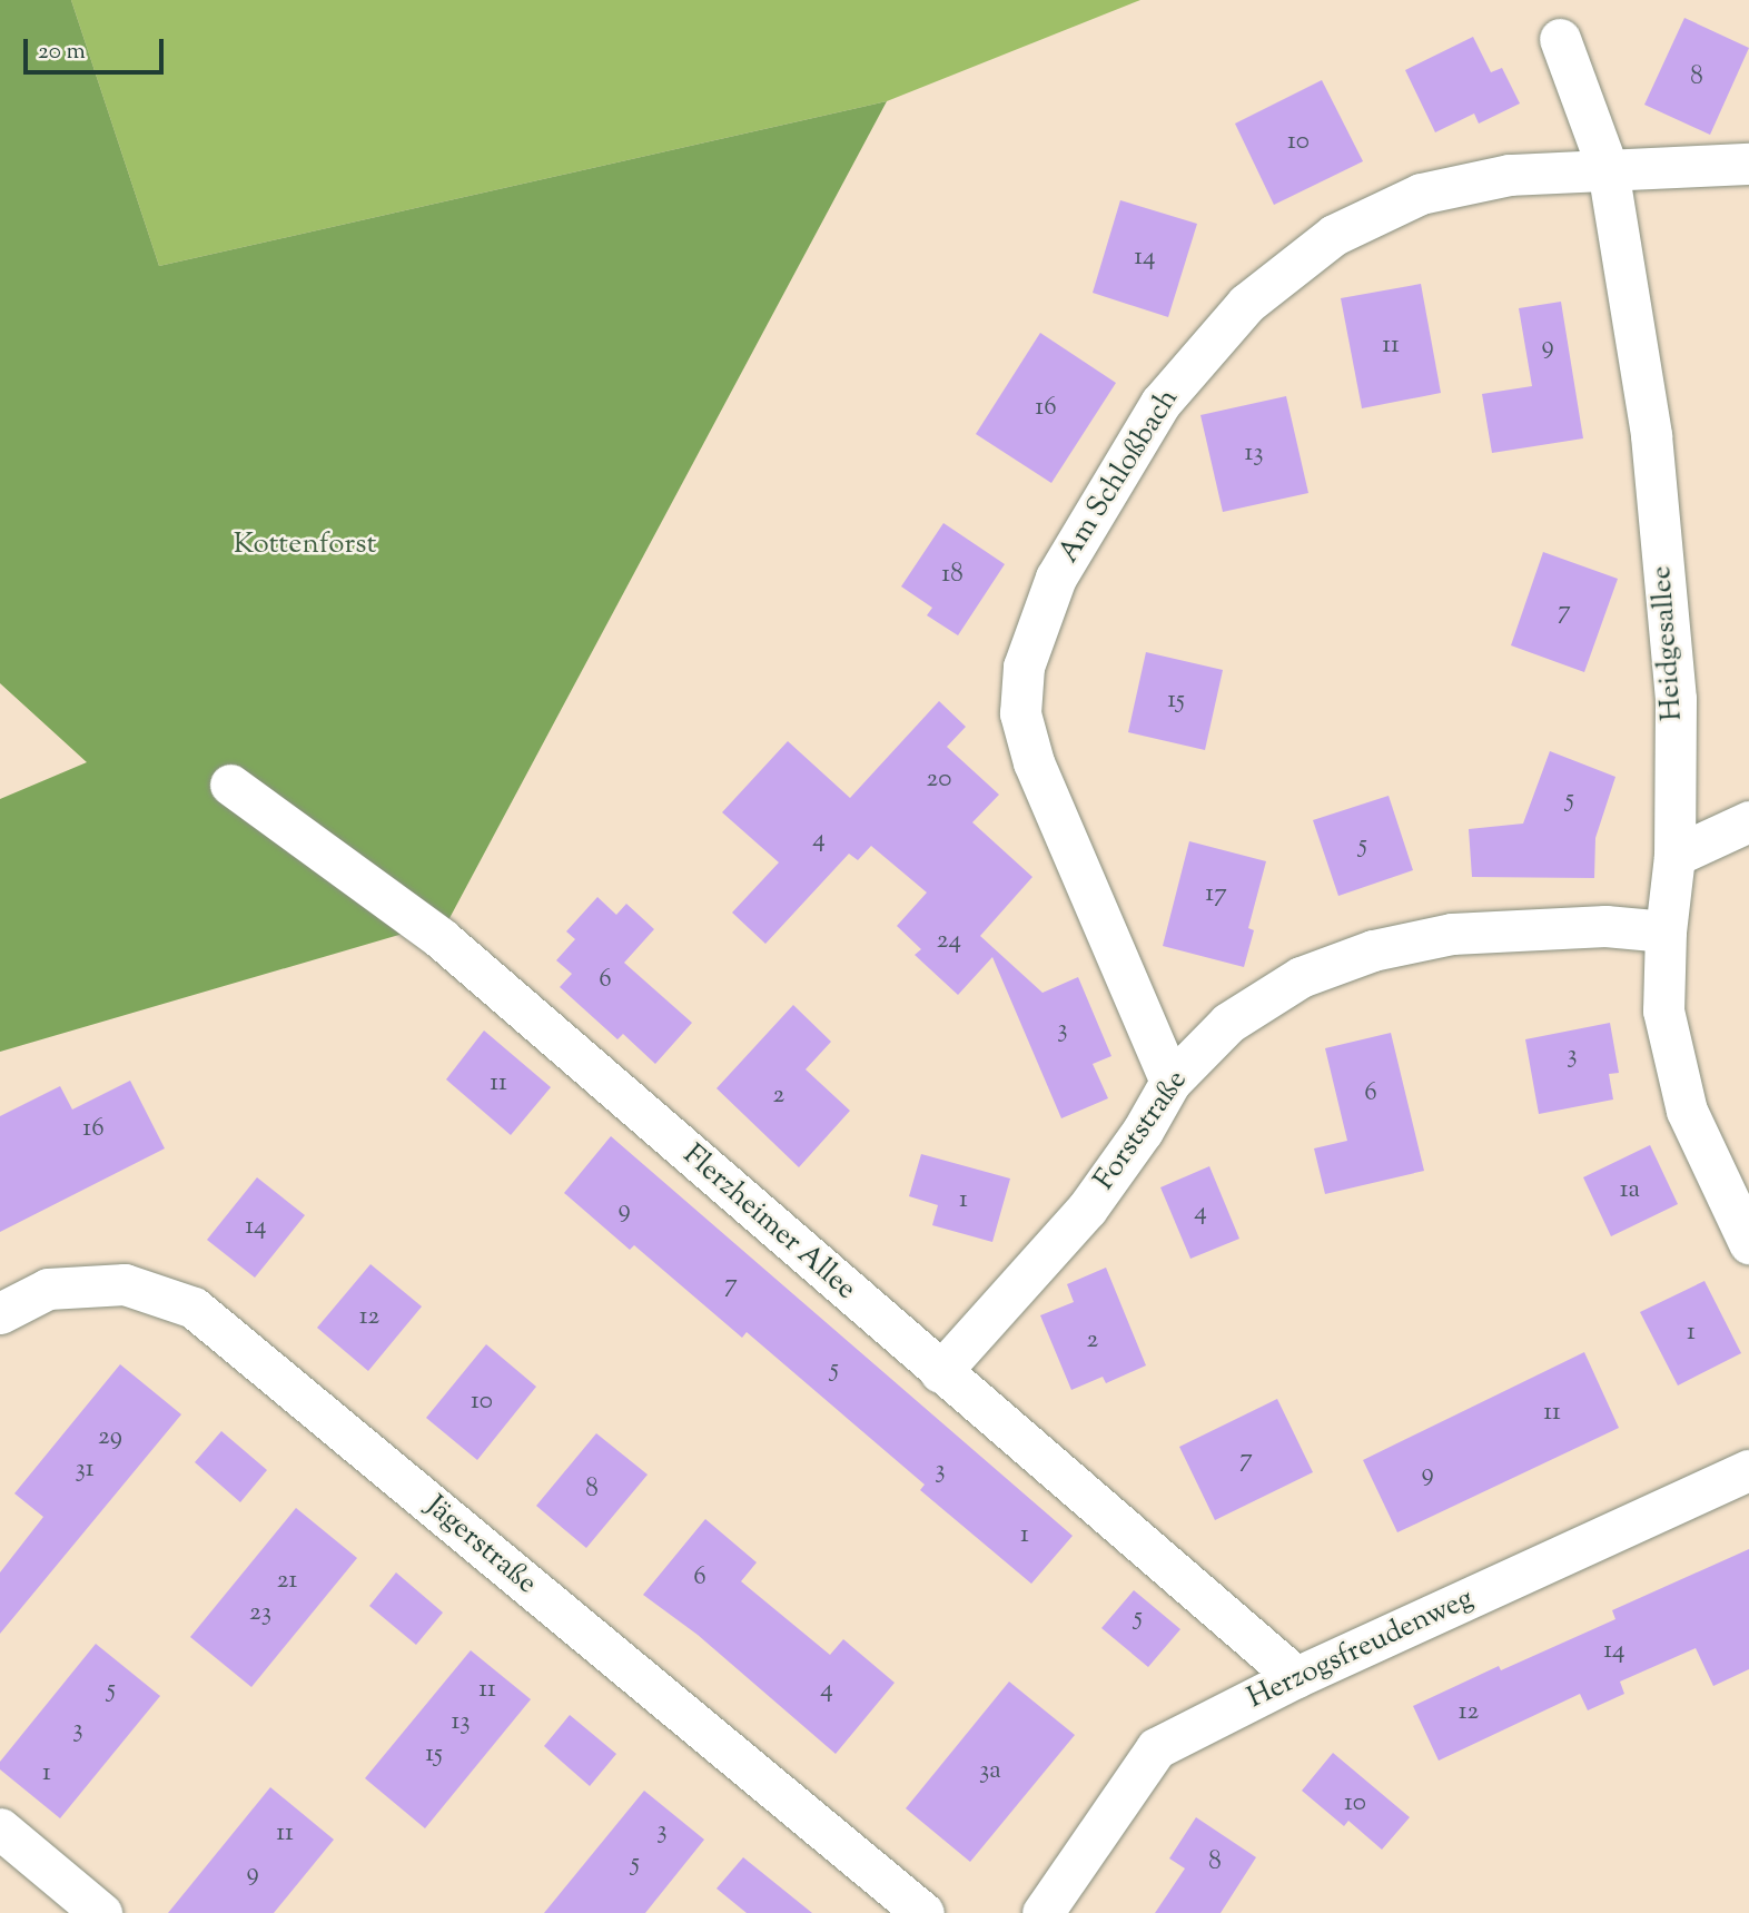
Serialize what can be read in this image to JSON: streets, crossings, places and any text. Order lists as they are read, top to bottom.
{
  "streets": {
    "street": [
      "Am Schloßbach",
      "Heidgesallee",
      "Forststraße",
      "Flerzheimer Allee",
      "Jägerstraße",
      "Herzogsfreudenweg"
    ]
  },
  "crossings": [
    ["Am Schloßbach", "Heidgesallee"],
    ["Am Schloßbach", "Forststraße"],
    ["Heidgesallee", "Forststraße"],
    ["Forststraße", "Flerzheimer Allee"],
    ["Flerzheimer Allee", "Herzogsfreudenweg"]
  ],
  "parks": ["Kottenforst"],
  "house_numbers": [
    "8",
    "10",
    "14",
    "11",
    "9",
    "16",
    "13",
    "18",
    "7",
    "15",
    "20",
    "5",
    "4",
    "5",
    "17",
    "24",
    "6",
    "3",
    "3",
    "11",
    "6",
    "2",
    "16",
    "1a",
    "1",
    "9",
    "4",
    "14",
    "7",
    "12",
    "1",
    "2",
    "5",
    "10",
    "11",
    "29",
    "7",
    "31",
    "3",
    "9",
    "8",
    "1",
    "6",
    "21",
    "23",
    "5",
    "14",
    "5",
    "11",
    "4",
    "12",
    "13",
    "3",
    "15",
    "3a",
    "1",
    "10",
    "3",
    "11",
    "8",
    "5",
    "9"
  ],
  "scale_bar": "20 m"
}
